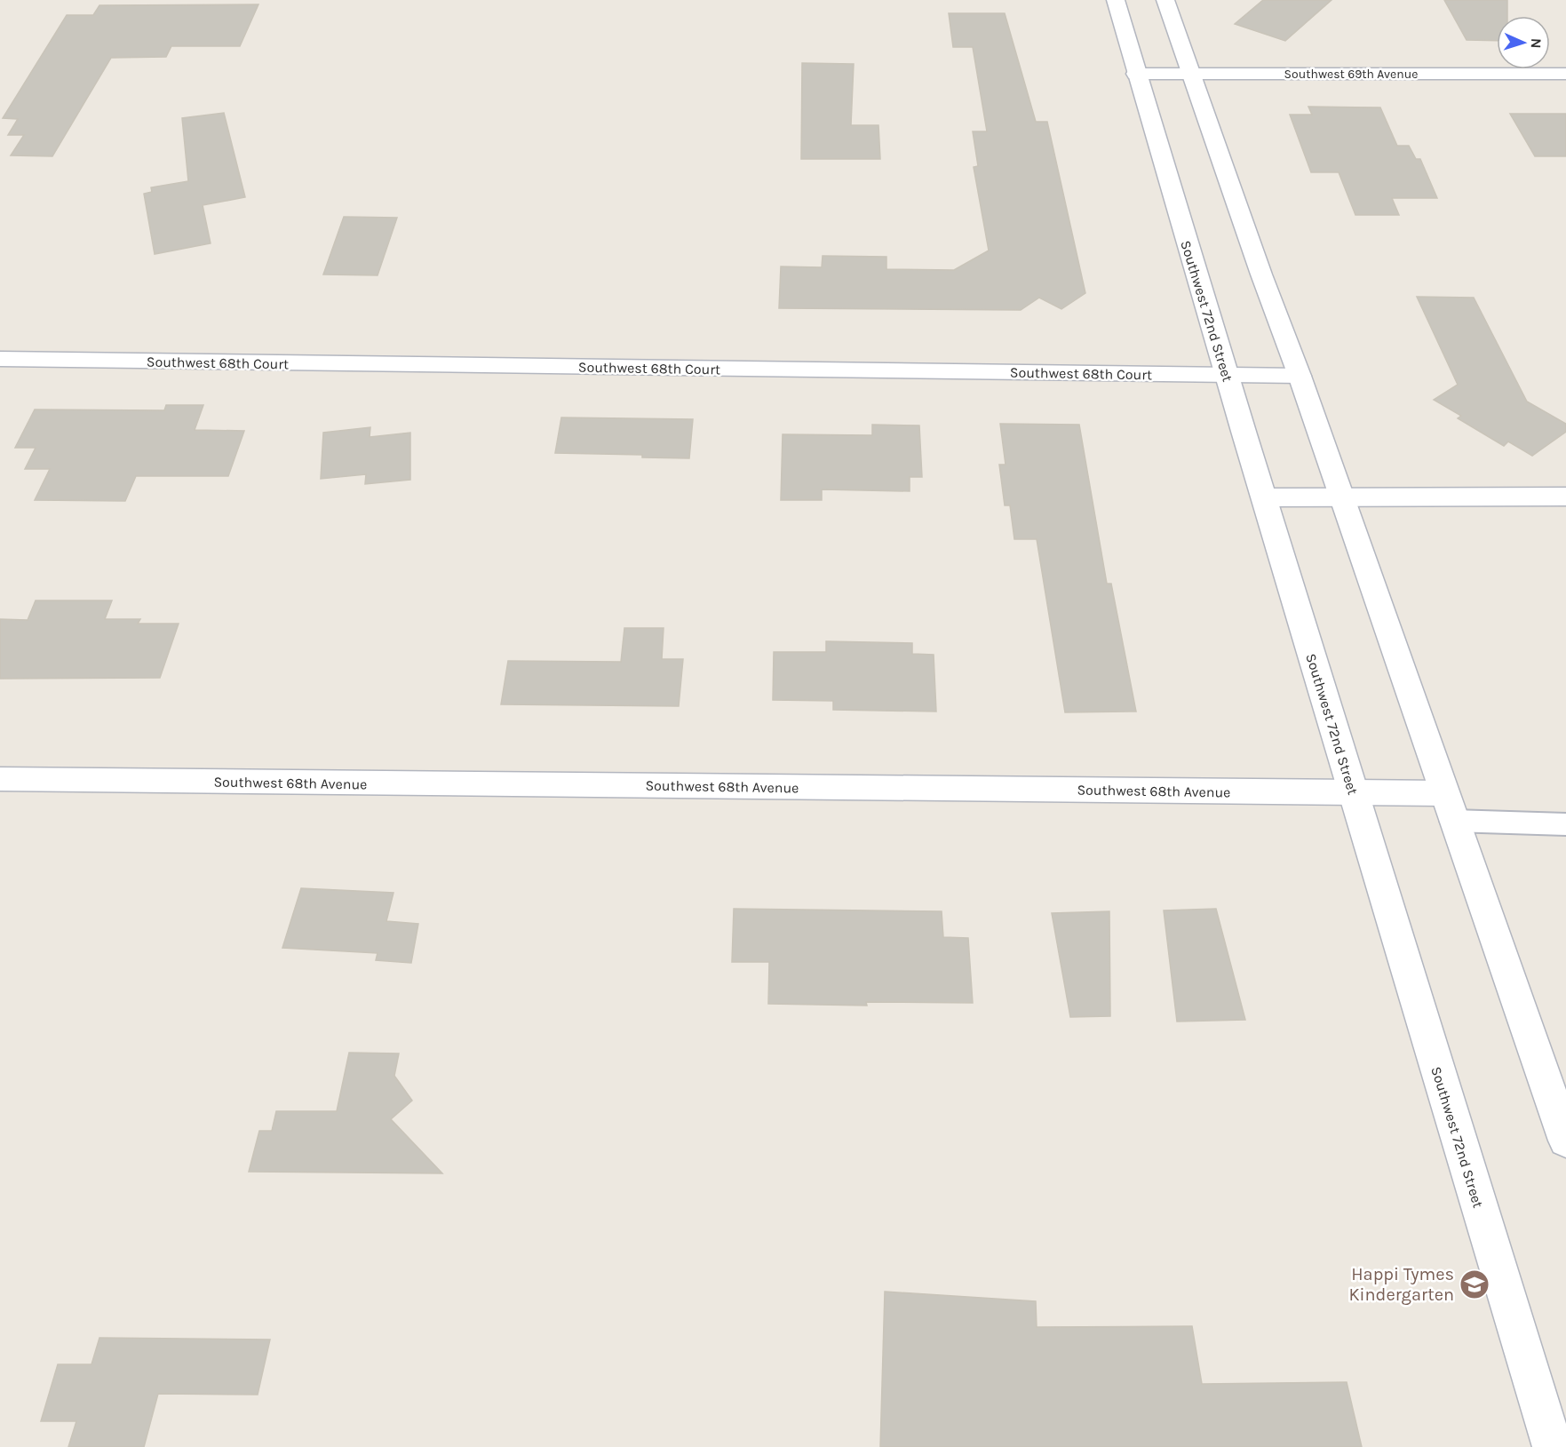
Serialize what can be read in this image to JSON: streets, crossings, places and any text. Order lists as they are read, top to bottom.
{
  "streets": {
    "main road": [
      "Southwest 69th Avenue",
      "Southwest 72nd Street",
      "Southwest 68th Court",
      "Southwest 68th Avenue"
    ]
  },
  "crossings": [
    ["Southwest 69th Avenue", "Southwest 72nd Street"],
    ["Southwest 72nd Street", "Southwest 68th Court"],
    ["Southwest 72nd Street", "Southwest 68th Avenue"]
  ],
  "places": {
    "school or university": ["Happi Tymes Kindergarten"]
  },
  "north": "right"
}
